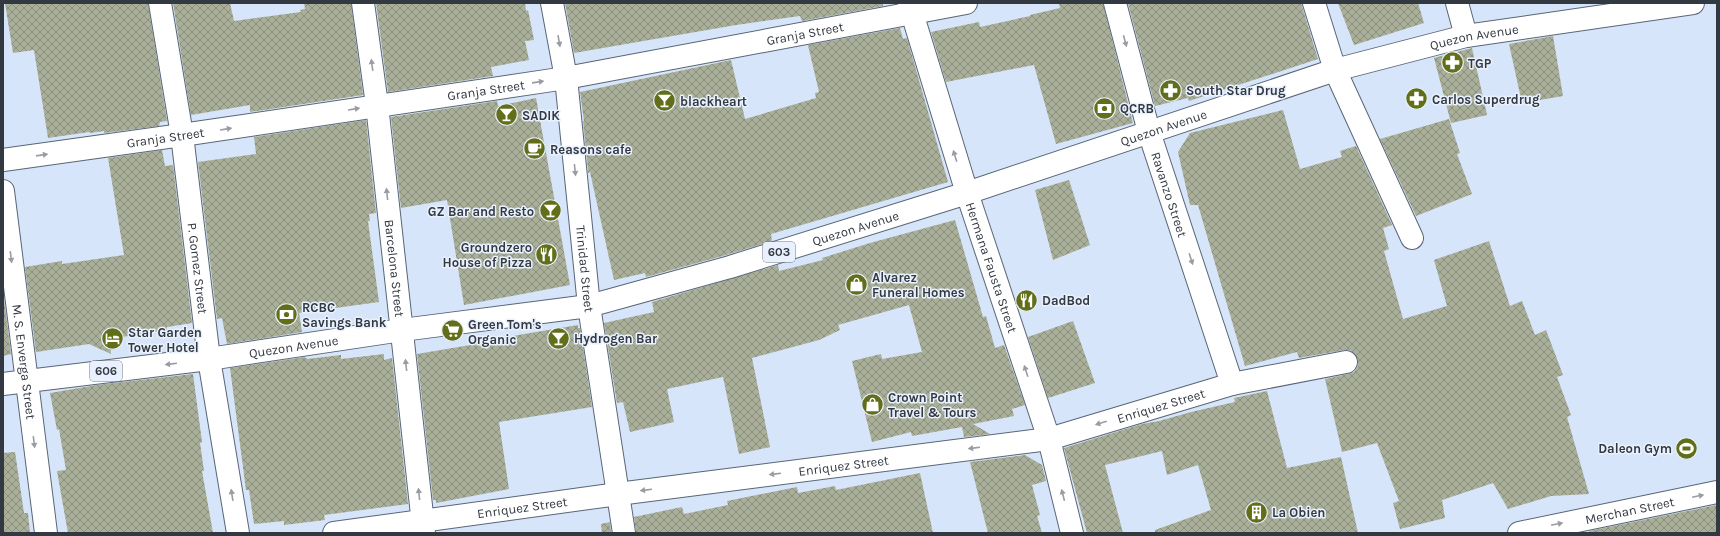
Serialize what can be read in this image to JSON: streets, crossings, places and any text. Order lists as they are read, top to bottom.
{
  "streets": {
    "street": [
      "Granja Street",
      "Quezon Avenue",
      "Ravanzo Street",
      "603",
      "P. Gomez Street",
      "Barcelona Street",
      "Trinidad Street",
      "Hermana Fausta Street",
      "M. S. Enverga Street",
      "606",
      "Enriquez Street",
      "Merchan Street"
    ]
  },
  "crossings": [
    ["Granja Street", "P. Gomez Street"],
    ["Granja Street", "Barcelona Street"],
    ["Granja Street", "Trinidad Street"],
    ["Granja Street", "Hermana Fausta Street"],
    ["Quezon Avenue", "Ravanzo Street"],
    ["Quezon Avenue", "P. Gomez Street"],
    ["Quezon Avenue", "Barcelona Street"],
    ["Quezon Avenue", "Trinidad Street"],
    ["Quezon Avenue", "Hermana Fausta Street"],
    ["Quezon Avenue", "M. S. Enverga Street"],
    ["Ravanzo Street", "Enriquez Street"],
    ["Barcelona Street", "Enriquez Street"],
    ["Trinidad Street", "Enriquez Street"],
    ["Hermana Fausta Street", "Enriquez Street"]
  ],
  "one_way": [
    "Granja Street",
    "Ravanzo Street",
    "Barcelona Street",
    "Trinidad Street",
    "Hermana Fausta Street",
    "M. S. Enverga Street",
    "Enriquez Street",
    "Merchan Street"
  ],
  "places": {
    "pharmacy": ["TGP", "South Star Drug", "Carlos Superdrug"],
    "bar": [
      "blackheart",
      "SADIK",
      "GZ Bar and Resto",
      "Hydrogen Bar"
    ],
    "bank": ["QCRB", "RCBC Savings Bank"],
    "cafe": ["Reasons cafe"],
    "restaurant": ["Groundzero House of Pizza", "DadBod"],
    "shop": ["Alvarez Funeral Homes", "Crown Point Travel & Tours"],
    "supermarket": ["Green Tom's Organic"],
    "hotel": ["Star Garden Tower Hotel"],
    "sports": ["Daleon Gym"],
    "building": ["La Obien"]
  }
}
